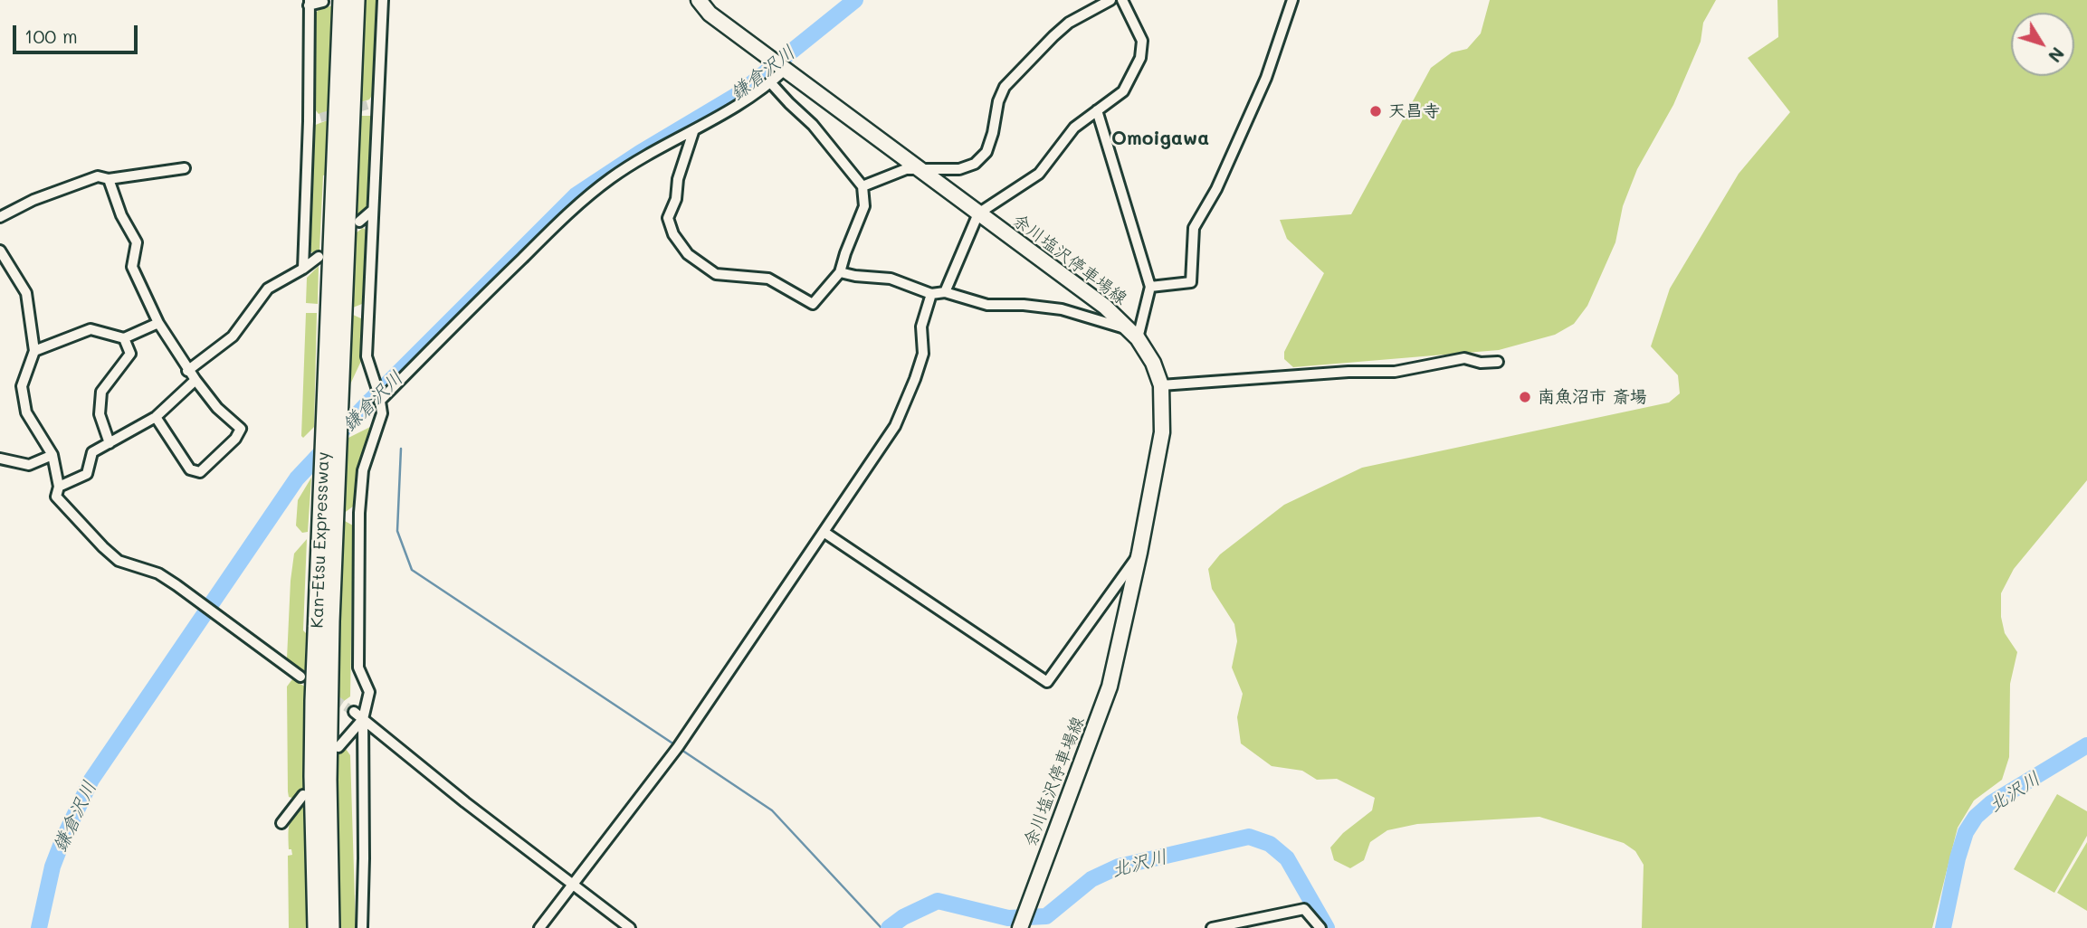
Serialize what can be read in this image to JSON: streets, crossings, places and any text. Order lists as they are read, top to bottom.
{
  "streets": {
    "highway": ["Kan-Etsu Expressway"],
    "main road": ["余川塩沢停車場線"]
  },
  "districts": ["Omoigawa"],
  "water": ["鎌倉沢川", "北沢川"],
  "places": ["天昌寺", "南魚沼市 斎場"],
  "scale_bar": "100 m",
  "north": "bottom right"
}
